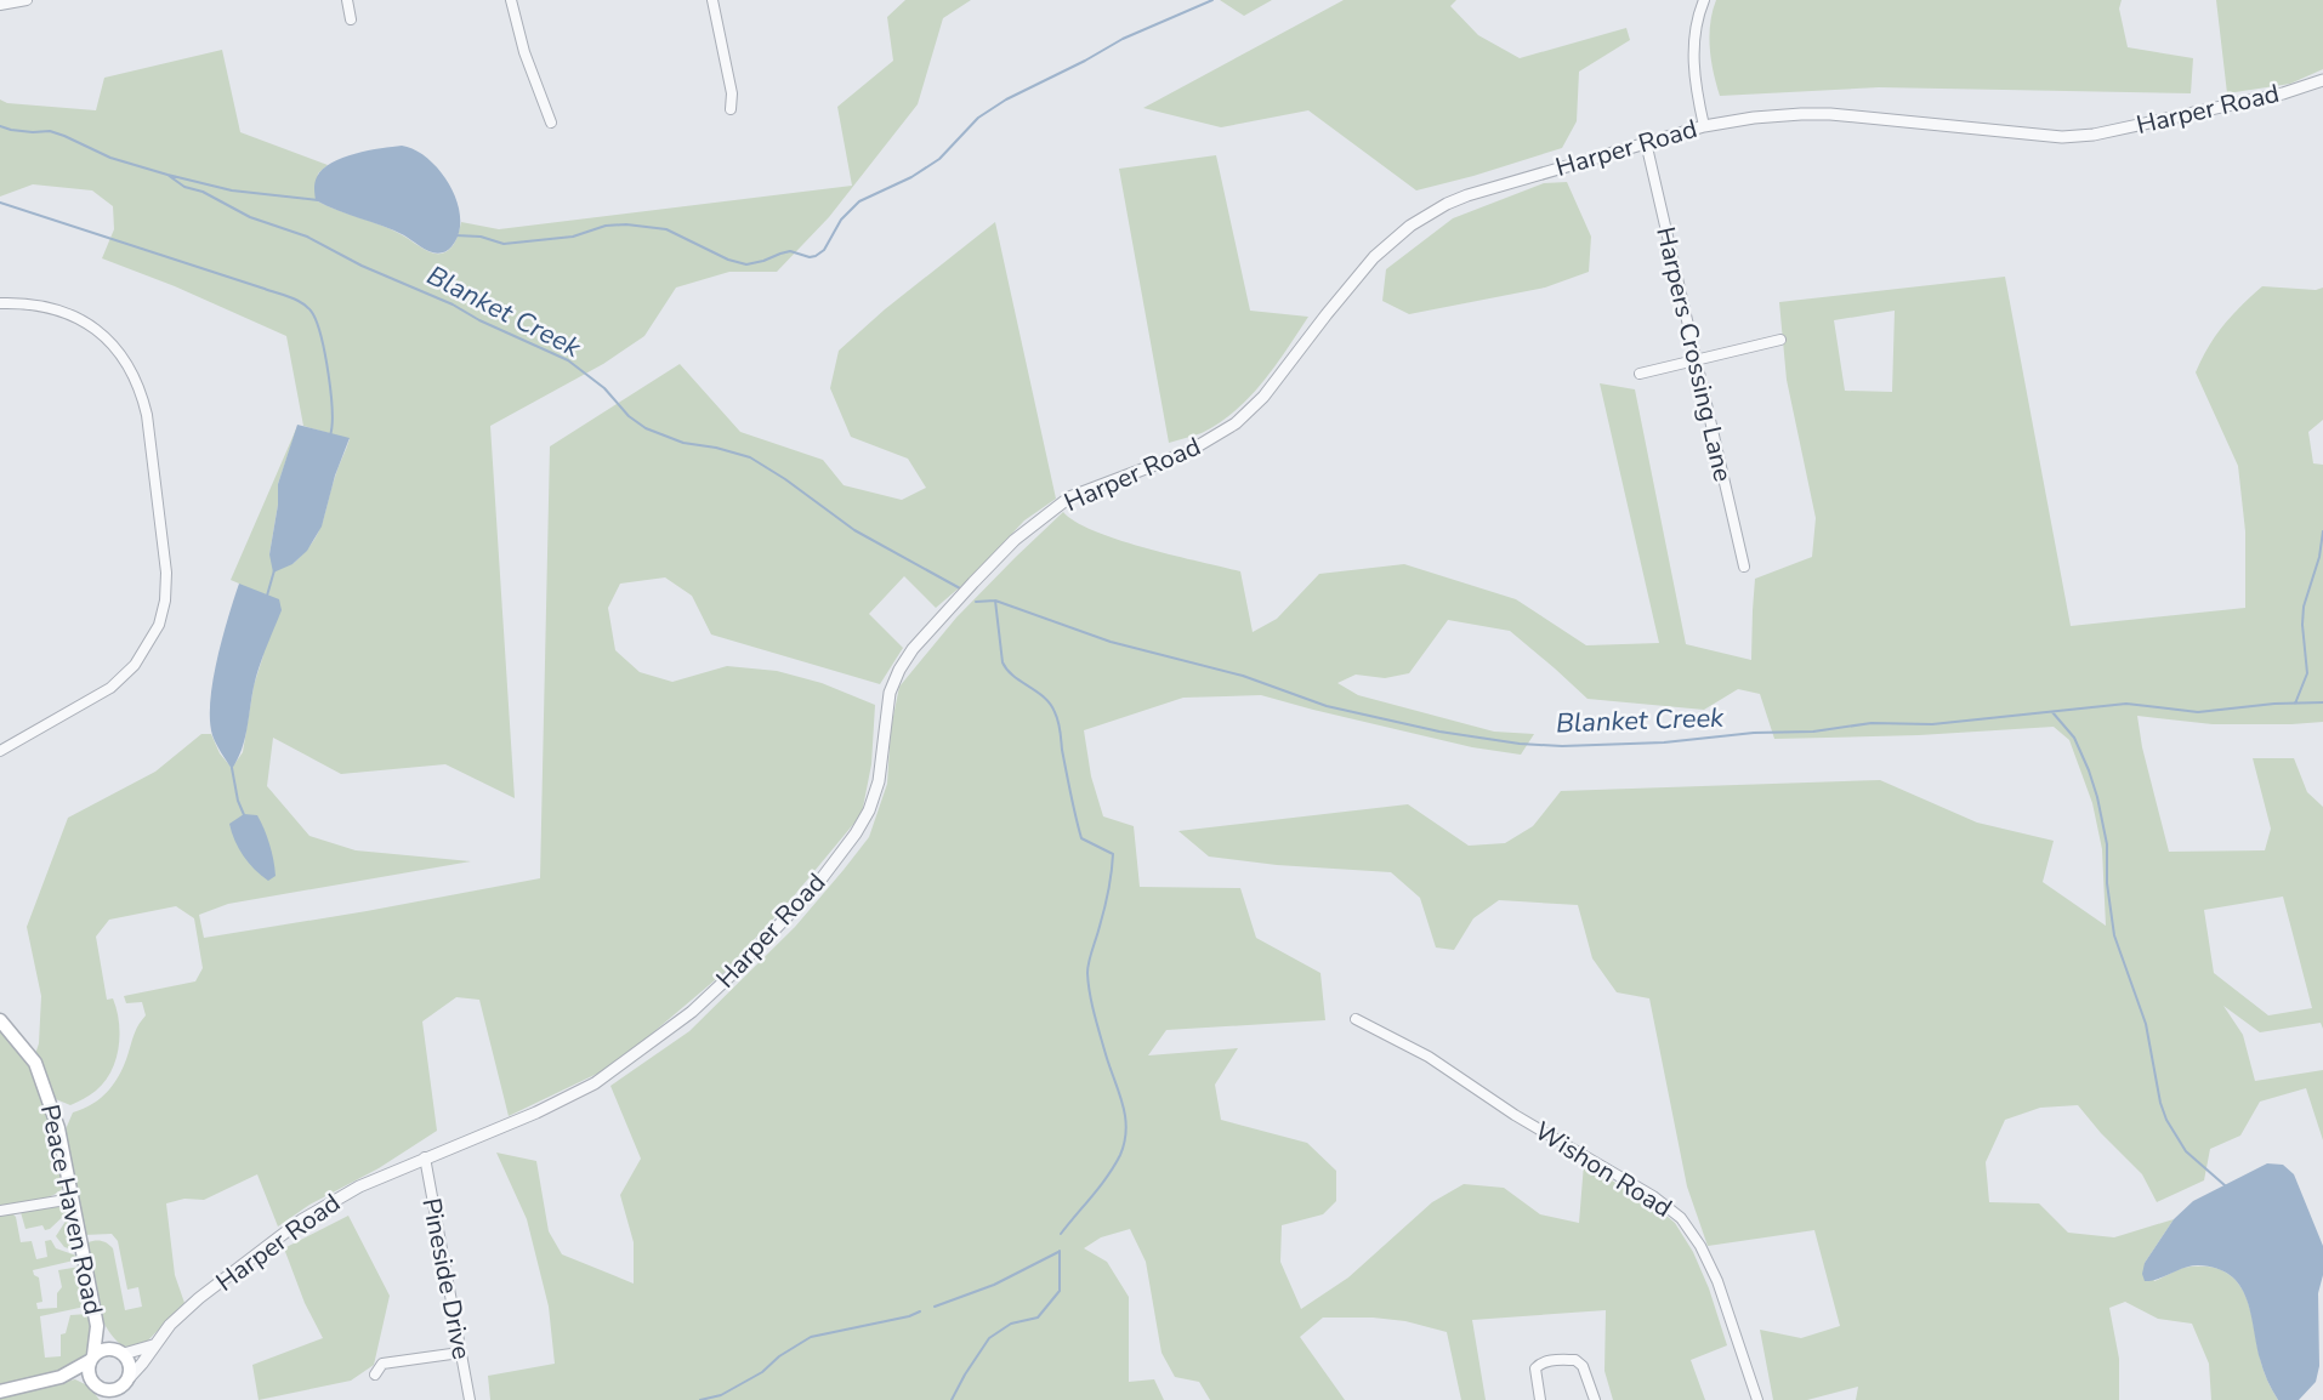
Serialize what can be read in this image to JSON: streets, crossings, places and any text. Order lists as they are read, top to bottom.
{
  "streets": {
    "main road": ["Peace Haven Road"],
    "street": [
      "Harper Road",
      "Harpers Crossing Lane",
      "Wishon Road",
      "Pineside Drive"
    ]
  },
  "crossings": [
    ["Harper Road", "Harpers Crossing Lane"],
    ["Harper Road", "Peace Haven Road"],
    ["Harper Road", "Pineside Drive"]
  ],
  "water": ["Blanket Creek"]
}
